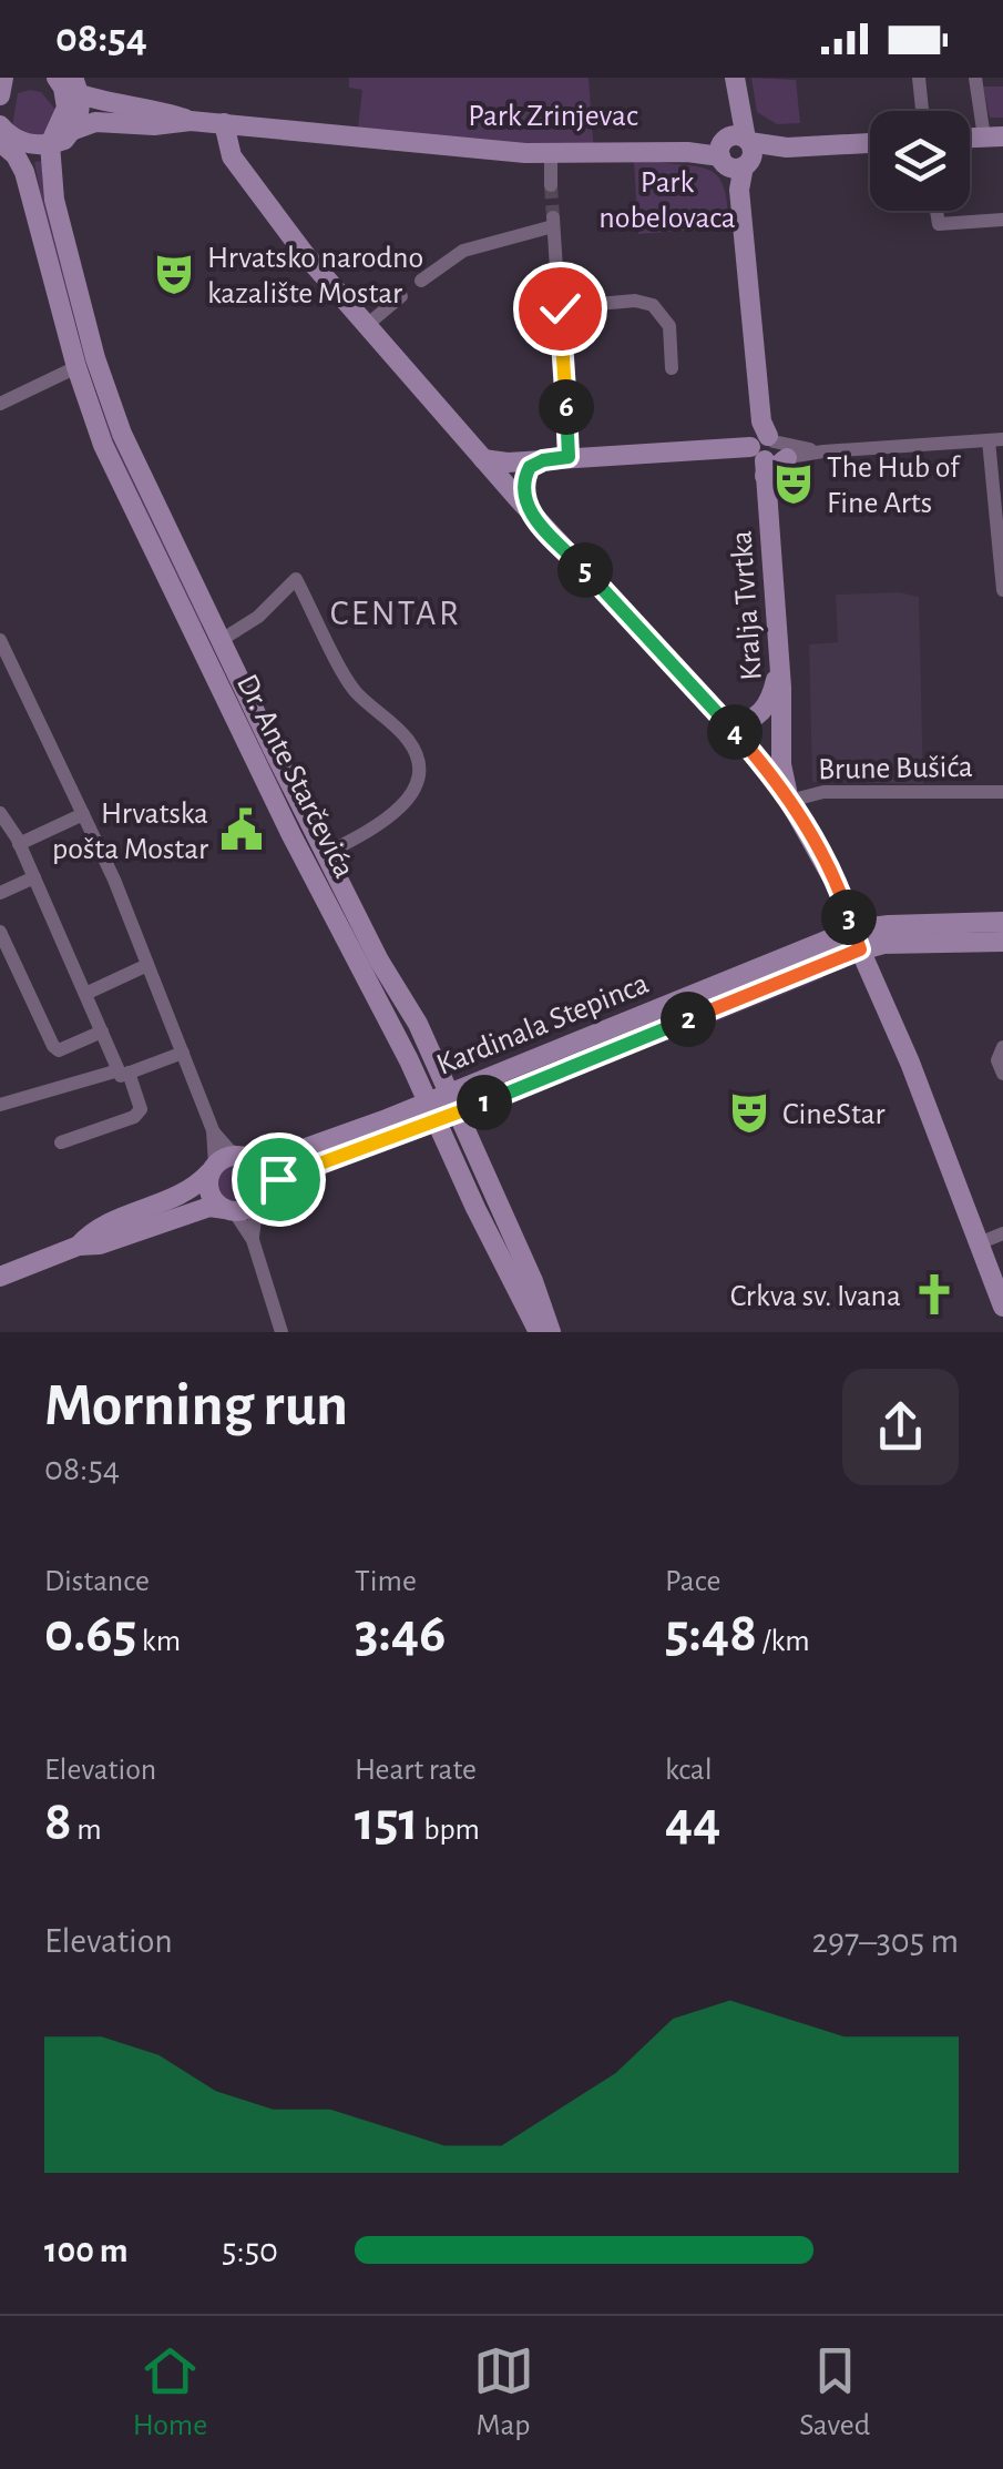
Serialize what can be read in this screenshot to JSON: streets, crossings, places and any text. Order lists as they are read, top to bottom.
{
  "streets": {
    "main road": ["Kralja Tvrtka", "Dr. Ante Starčevića", "Kardinala Stepinca"],
    "street": ["Brune Bušića"]
  },
  "crossings": [
    ["Kralja Tvrtka", "Brune Bušića"],
    ["Kralja Tvrtka", "Kardinala Stepinca"],
    ["Dr. Ante Starčevića", "Kardinala Stepinca"]
  ],
  "districts": ["CENTAR"],
  "parks": ["Park Zrinjevac", "Park nobelovaca"],
  "places": {
    "theatre": ["Hrvatsko narodno kazalište Mostar", "The Hub of Fine Arts", "CineStar"],
    "public building": ["Hrvatska pošta Mostar"],
    "church": ["Crkva sv. Ivana"]
  },
  "page": {
    "status": "08:54",
    "pins": [
      "6",
      "5",
      "4",
      "3",
      "2",
      "1"
    ],
    "heading": ["Morning run", "08:54"],
    "stats": [
      ["Distance", "0.65 km"],
      ["Time", "3:46"],
      ["Pace", "5:48 /km"],
      ["Elevation", "8 m"],
      ["Heart rate", "151 bpm"],
      ["kcal", "44"]
    ],
    "chart": ["Elevation", "297–305 m"],
    "list": [
      {
        "name": "100 m",
        "note": "5:50"
      }
    ],
    "tabs": ["Home", "Map", "Saved"]
  }
}
